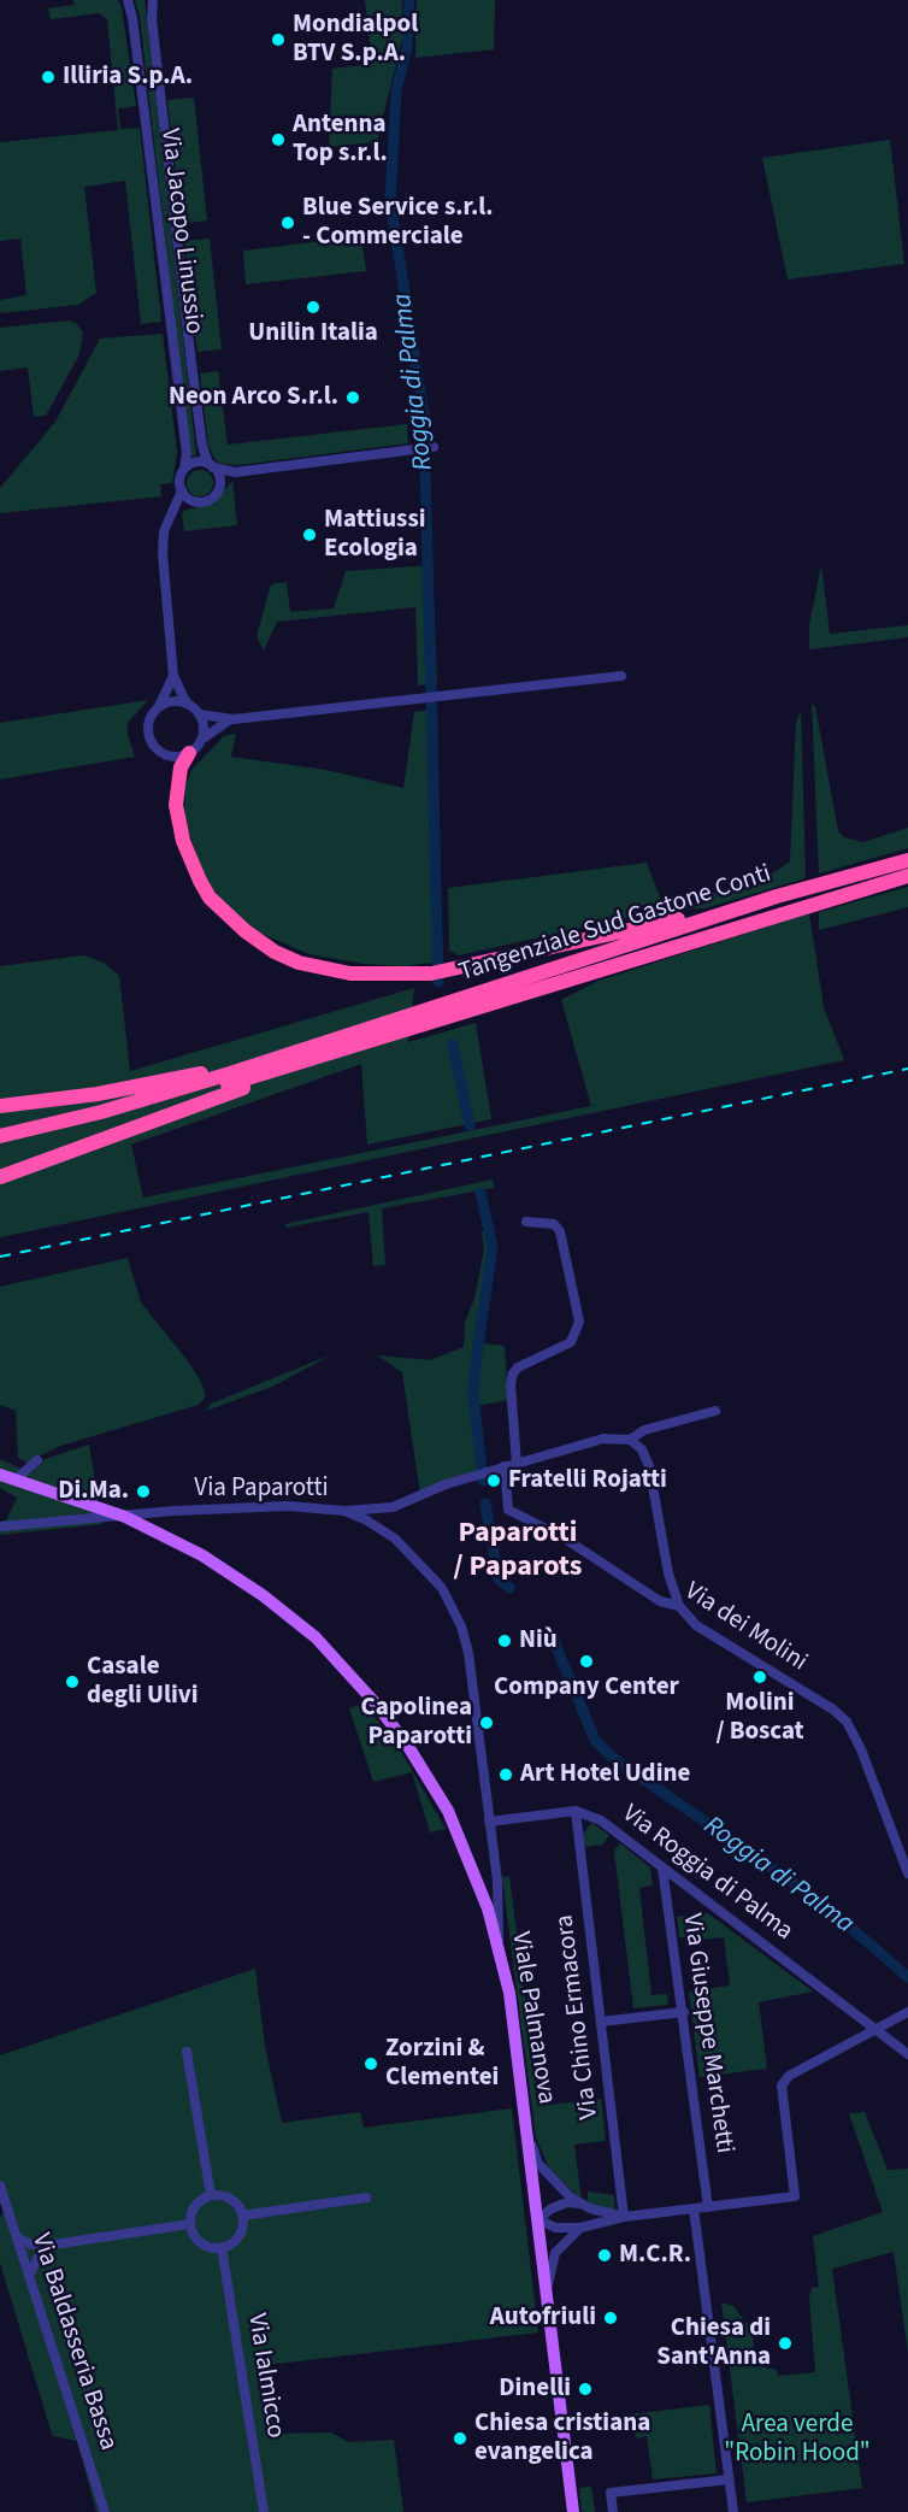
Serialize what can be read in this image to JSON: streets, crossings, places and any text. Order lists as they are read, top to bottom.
{
  "streets": {
    "highway": ["Tangenziale Sud Gastone Conti"],
    "main road": ["Viale Palmanova"],
    "street": [
      "Via Jacopo Linussio",
      "Via Paparotti",
      "Via dei Molini",
      "Via Roggia di Palma",
      "Via Chino Ermacora",
      "Via Giuseppe Marchetti",
      "Via Baldasseria Bassa",
      "Via Ialmicco"
    ]
  },
  "crossings": [
    ["Via Paparotti", "Viale Palmanova"],
    ["Via Roggia di Palma", "Via Chino Ermacora"],
    ["Via Roggia di Palma", "Via Giuseppe Marchetti"]
  ],
  "districts": ["Paparotti / Paparots"],
  "water": ["Roggia di Palma"],
  "parks": ["Area verde \"Robin Hood\""],
  "places": [
    "Mondialpol BTV S.p.A.",
    "Illiria S.p.A.",
    "Antenna Top s.r.l.",
    "Blue Service s.r.l. - Commerciale",
    "Unilin Italia",
    "Neon Arco S.r.l.",
    "Mattiussi Ecologia",
    "Fratelli Rojatti",
    "Di.Ma.",
    "Niù",
    "Company Center",
    "Molini / Boscat",
    "Casale degli Ulivi",
    "Capolinea Paparotti",
    "Art Hotel Udine",
    "Zorzini & Clementei",
    "M.C.R.",
    "Autofriuli",
    "Chiesa di Sant'Anna",
    "Dinelli",
    "Chiesa cristiana evangelica"
  ]
}
